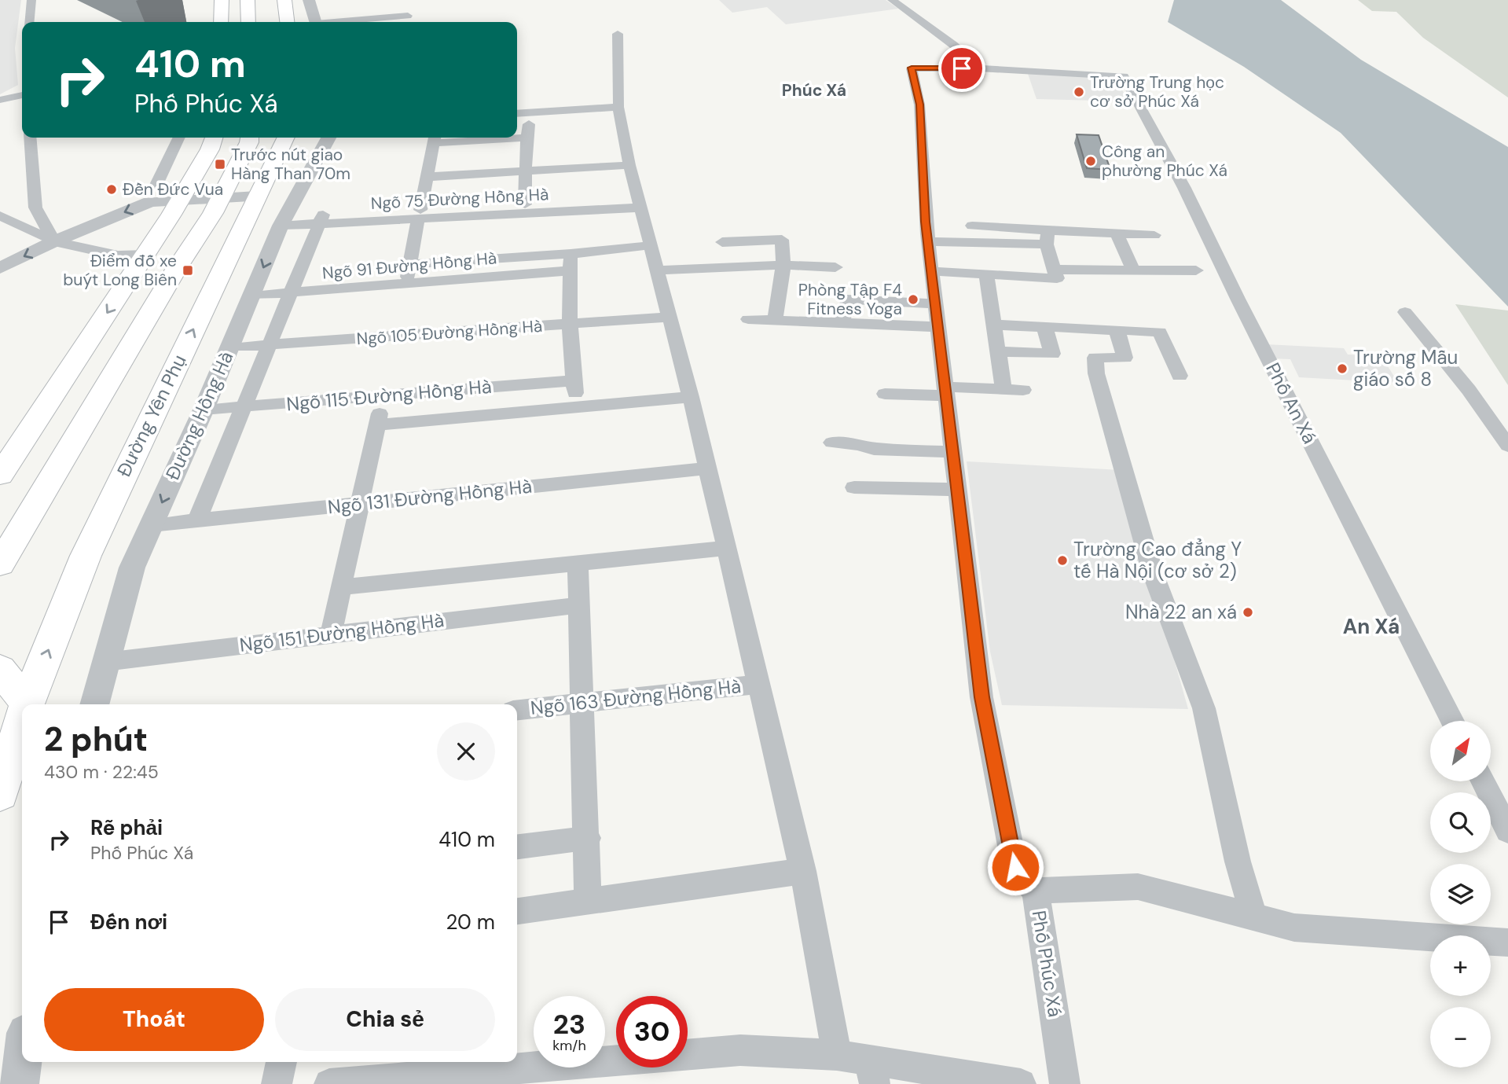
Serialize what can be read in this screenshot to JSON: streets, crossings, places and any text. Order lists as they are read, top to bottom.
{
  "streets": {
    "main road": ["Đường Yên Phụ"],
    "street": [
      "Ngõ 75 Đường Hồng Hà",
      "Ngõ 91 Đường Hồng Hà",
      "Ngõ 105 Đường Hồng Hà",
      "Ngõ 115 Đường Hồng Hà",
      "Phố An Xá",
      "Đường Hồng Hà",
      "Ngõ 131 Đường Hồng Hà",
      "Ngõ 151 Đường Hồng Hà",
      "Ngõ 163 Đường Hồng Hà",
      "Phố Phúc Xá"
    ]
  },
  "crossings": [
    ["Ngõ 75 Đường Hồng Hà", "Đường Hồng Hà"],
    ["Ngõ 91 Đường Hồng Hà", "Đường Hồng Hà"],
    ["Ngõ 105 Đường Hồng Hà", "Đường Hồng Hà"],
    ["Ngõ 115 Đường Hồng Hà", "Đường Hồng Hà"],
    ["Phố An Xá", "Phố Phúc Xá"],
    ["Đường Hồng Hà", "Ngõ 131 Đường Hồng Hà"],
    ["Đường Hồng Hà", "Ngõ 151 Đường Hồng Hà"]
  ],
  "districts": ["Phúc Xá", "An Xá"],
  "places": {
    "other": [
      "Trường Trung học cơ sở Phúc Xá",
      "Công an phường Phúc Xá",
      "Đền Đức Vua",
      "Phòng Tập F4 Fitness Yoga",
      "Trường Mẫu giáo số 8",
      "Trường Cao đẳng Y tế Hà Nội (cơ sở 2)",
      "Nhà 22 an xá"
    ],
    "transit": ["Trước nút giao Hàng Than 70m", "Điểm đỗ xe buýt Long Biên"]
  },
  "north": "top right",
  "page": {
    "turn": ["410 m", "Phố Phúc Xá"],
    "heading": ["2 phút", "430 m · 22:45"],
    "map_buttons": ["+", "−"],
    "list": [
      {
        "name": "Rẽ phải",
        "note": "Phố Phúc Xá",
        "value": "410 m"
      },
      {
        "name": "Đến nơi",
        "value": "20 m"
      }
    ],
    "buttons": ["Thoát", "Chia sẻ"],
    "speed": "23 km/h",
    "limit": "30"
  }
}
